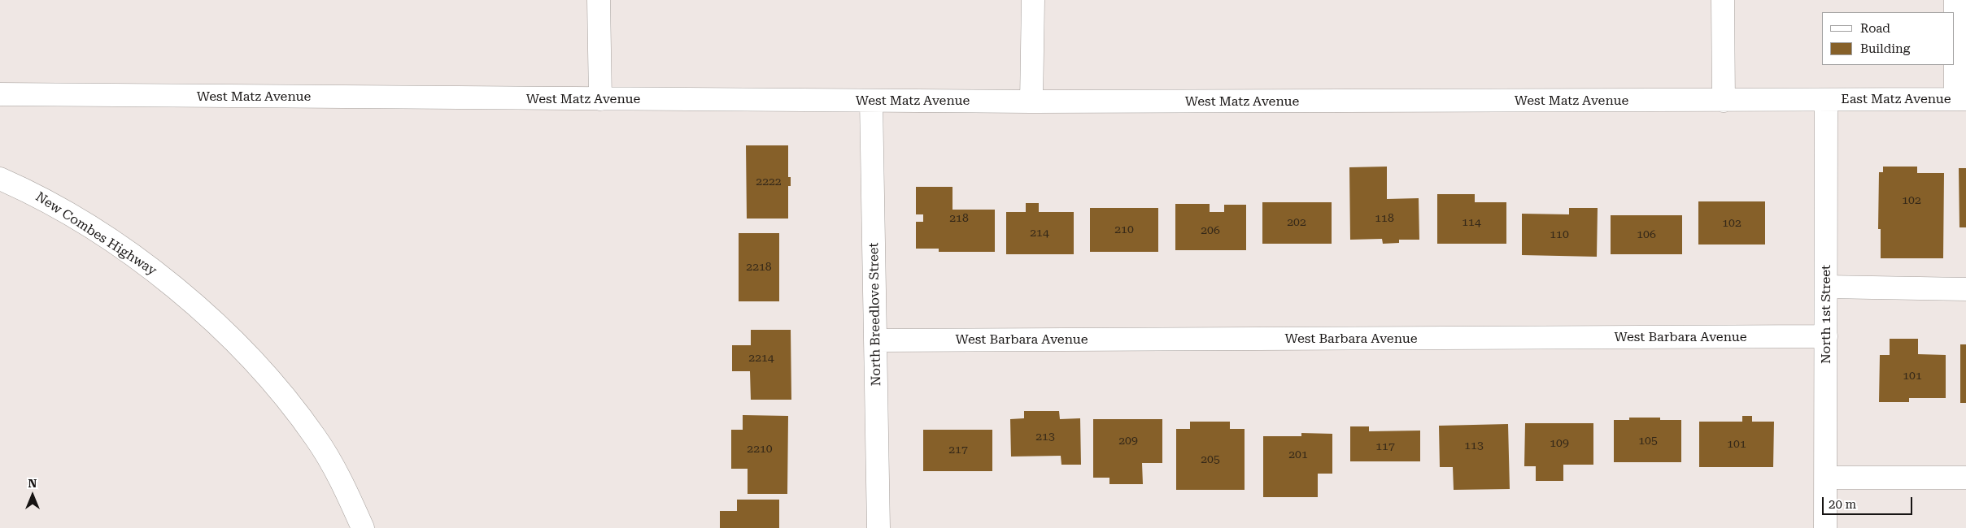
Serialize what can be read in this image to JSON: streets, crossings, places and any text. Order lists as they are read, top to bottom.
{
  "streets": {
    "street": [
      "West Matz Avenue",
      "East Matz Avenue",
      "New Combes Highway",
      "North Breedlove Street",
      "North 1st Street",
      "West Barbara Avenue"
    ]
  },
  "crossings": [
    ["West Matz Avenue", "East Matz Avenue"],
    ["West Matz Avenue", "North Breedlove Street"],
    ["West Matz Avenue", "North 1st Street"],
    ["East Matz Avenue", "North 1st Street"],
    ["North Breedlove Street", "West Barbara Avenue"],
    ["North 1st Street", "West Barbara Avenue"]
  ],
  "house_numbers": [
    "2222",
    "102",
    "218",
    "118",
    "202",
    "114",
    "102",
    "210",
    "206",
    "214",
    "110",
    "106",
    "2218",
    "2214",
    "101",
    "213",
    "209",
    "105",
    "109",
    "101",
    "113",
    "117",
    "2210",
    "217",
    "201",
    "205"
  ],
  "legend": ["Road", "Building"],
  "scale_bar": "20 m",
  "north": "top"
}
